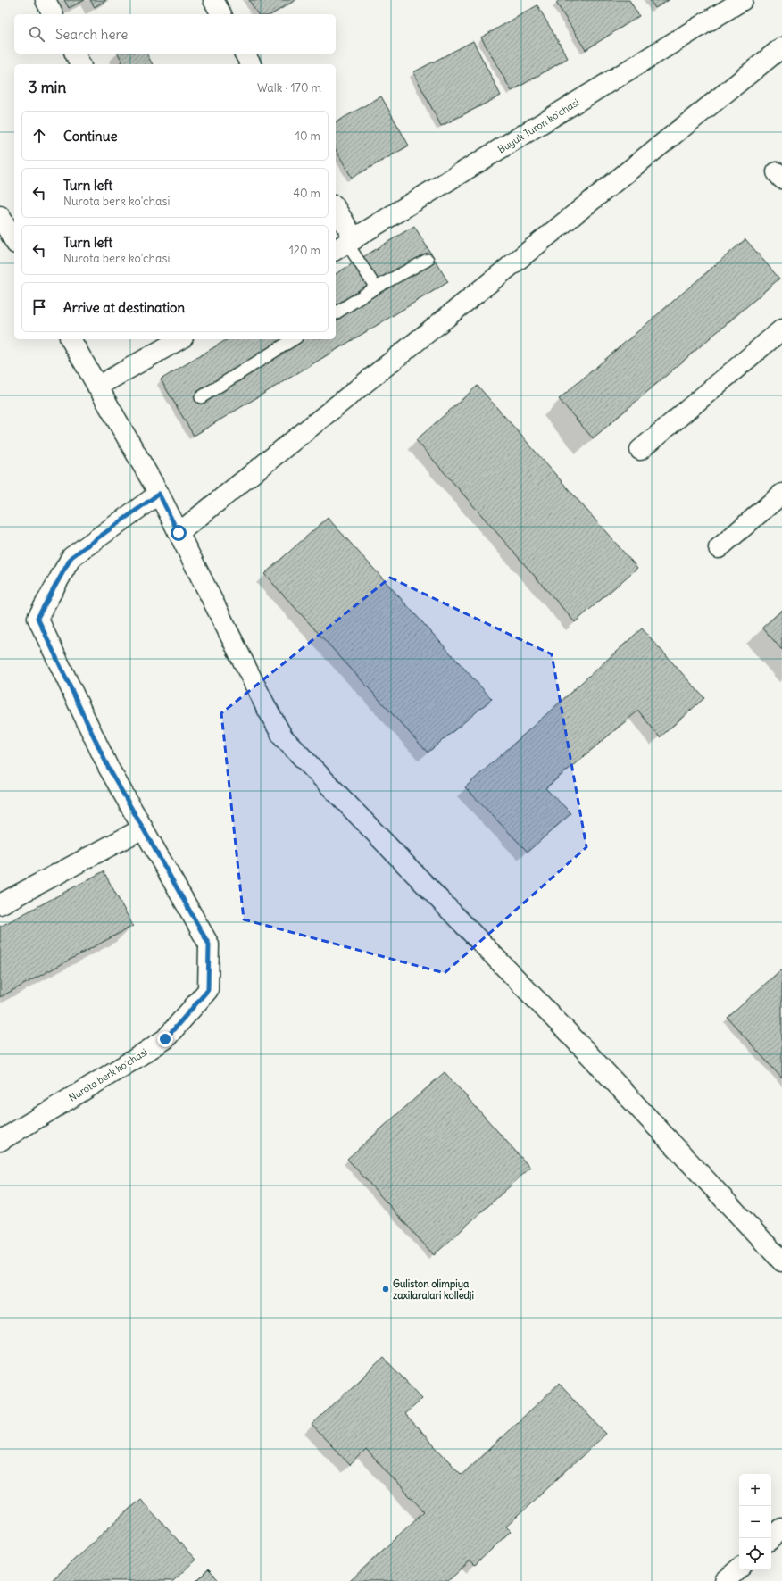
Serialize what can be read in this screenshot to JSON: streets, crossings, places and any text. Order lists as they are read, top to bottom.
{
  "streets": {
    "street": ["Buyuk Turon ko'chasi", "Nurota berk ko'chasi"]
  },
  "places": ["Guliston olimpiya zaxilaralari kolledji"],
  "page": {
    "search": "Search here",
    "heading": ["3 min", "Walk · 170 m"],
    "list": [
      ["Continue", "10 m"],
      ["Turn left", "Nurota berk ko'chasi", "40 m"],
      ["Turn left", "Nurota berk ko'chasi", "120 m"],
      "Arrive at destination"
    ],
    "map_buttons": ["+", "−"]
  }
}
